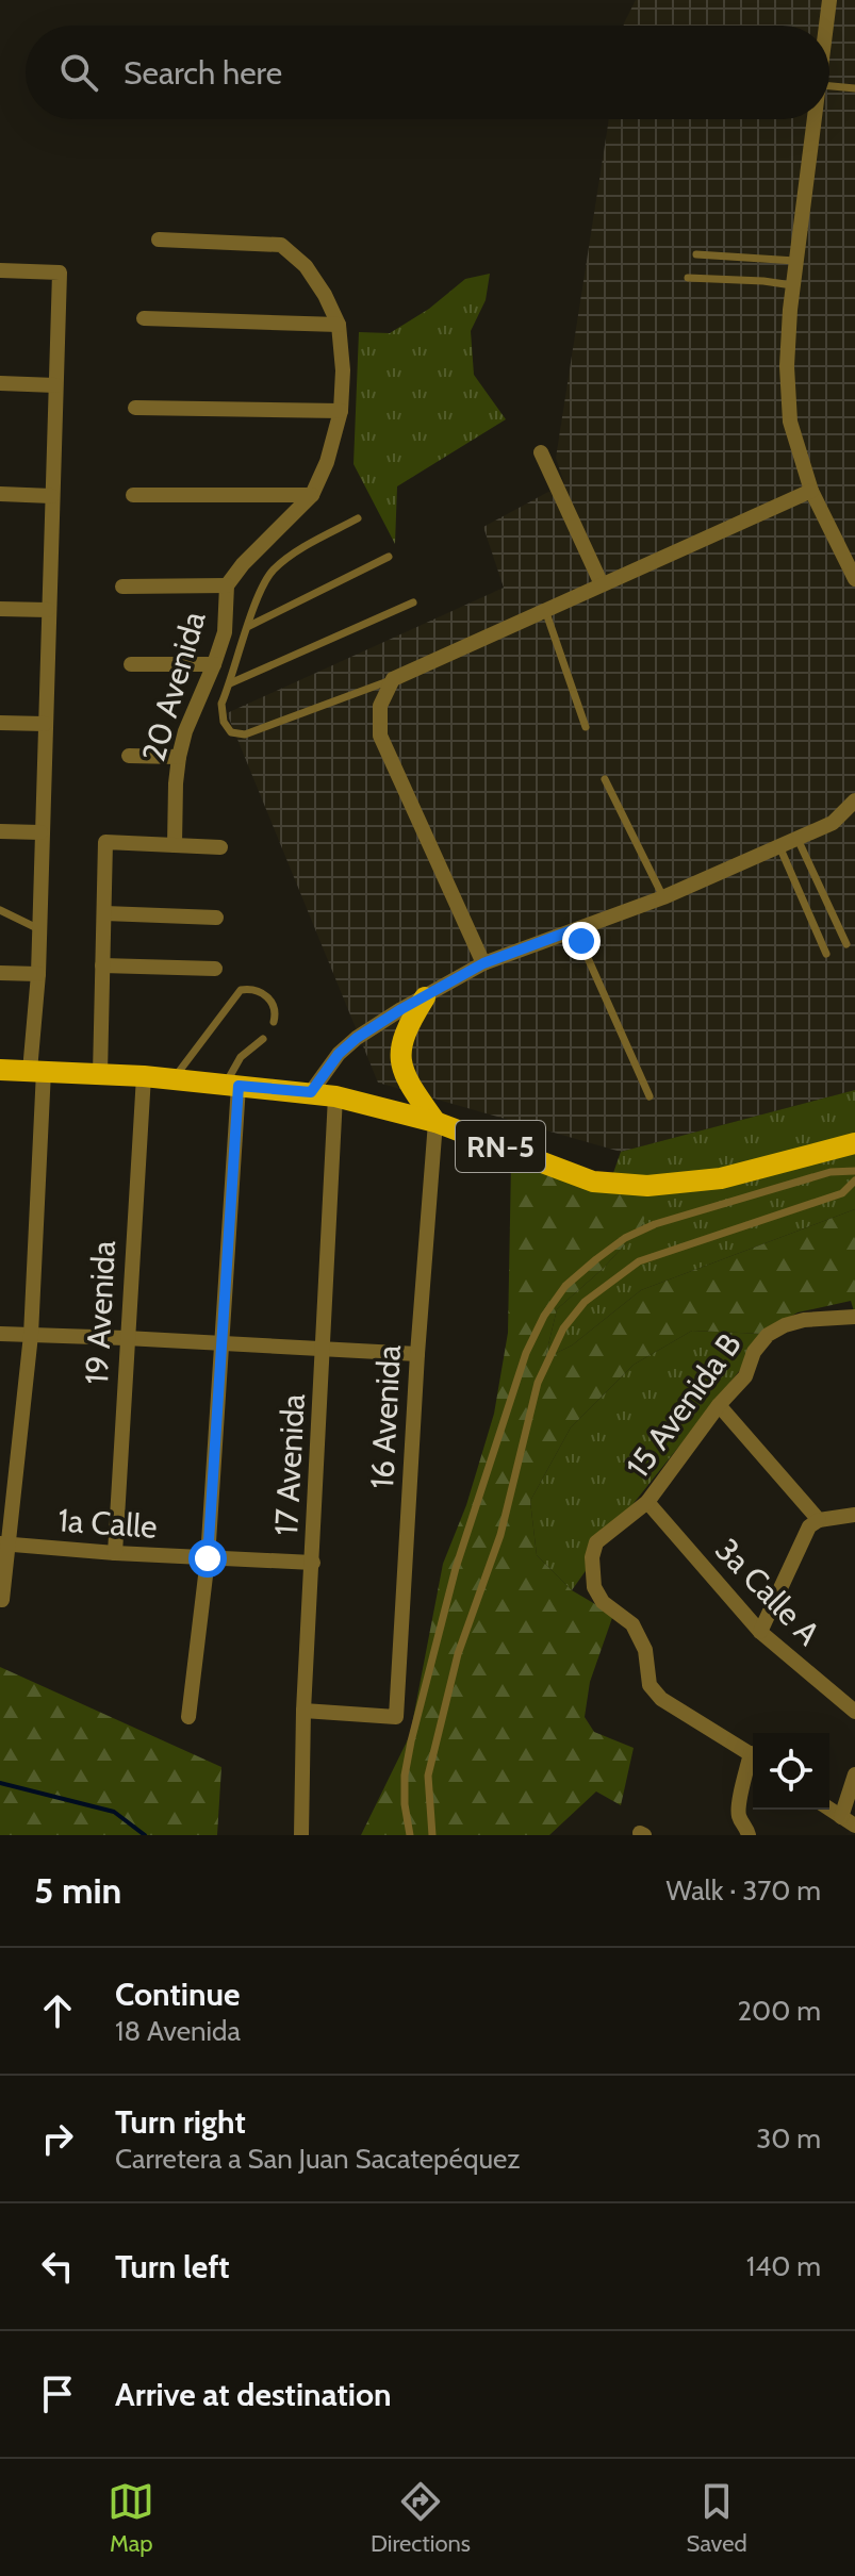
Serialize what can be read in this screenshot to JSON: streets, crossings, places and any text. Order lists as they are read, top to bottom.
{
  "streets": {
    "main road": ["RN-5"],
    "street": [
      "20 Avenida",
      "19 Avenida",
      "15 Avenida B",
      "16 Avenida",
      "17 Avenida",
      "1a Calle",
      "3a Calle A"
    ]
  },
  "crossings": [
    ["RN-5", "19 Avenida"],
    ["RN-5", "16 Avenida"],
    ["RN-5", "17 Avenida"],
    ["19 Avenida", "1a Calle"],
    ["15 Avenida B", "3a Calle A"],
    ["16 Avenida", "17 Avenida"],
    ["17 Avenida", "1a Calle"]
  ],
  "page": {
    "search": "Search here",
    "heading": ["5 min", "Walk · 370 m"],
    "list": [
      ["Continue", "18 Avenida", "200 m"],
      ["Turn right", "Carretera a San Juan Sacatepéquez", "30 m"],
      ["Turn left", "140 m"],
      "Arrive at destination"
    ],
    "nav": ["Map", "Directions", "Saved"]
  }
}
